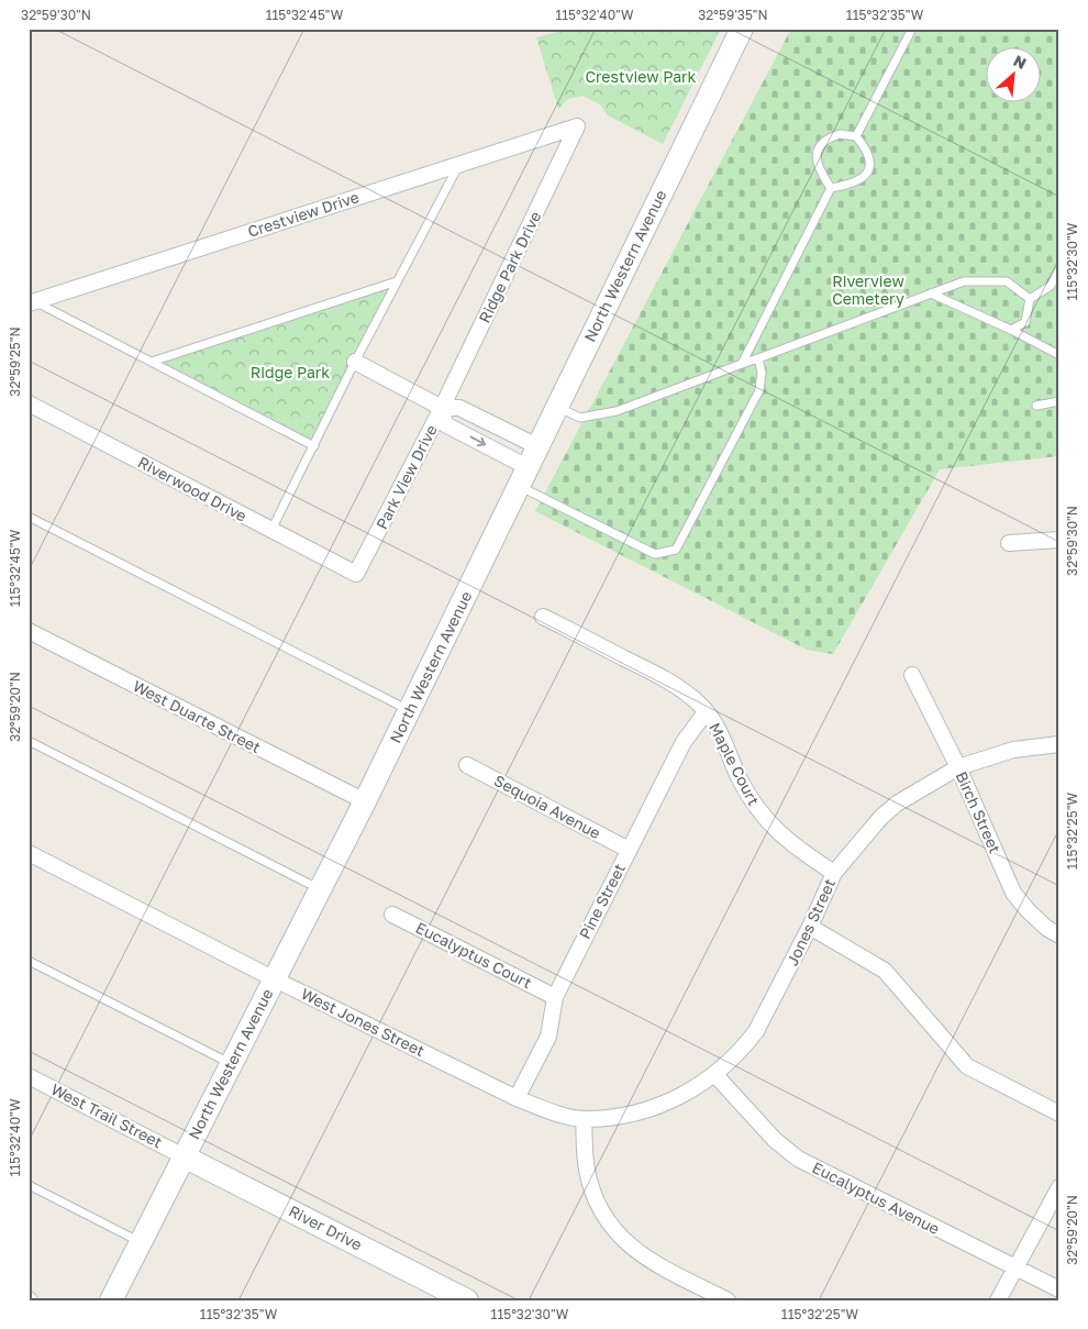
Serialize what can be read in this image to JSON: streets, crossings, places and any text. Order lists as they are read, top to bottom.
{
  "streets": {
    "main road": ["North Western Avenue", "River Drive"],
    "street": [
      "Crestview Drive",
      "Ridge Park Drive",
      "Park View Drive",
      "Riverwood Drive",
      "West Duarte Street",
      "Maple Court",
      "Sequoia Avenue",
      "Birch Street",
      "Pine Street",
      "Jones Street",
      "Eucalyptus Court",
      "West Jones Street",
      "West Trail Street",
      "Eucalyptus Avenue"
    ]
  },
  "crossings": [
    ["Crestview Drive", "Ridge Park Drive"],
    ["North Western Avenue", "West Duarte Street"],
    ["North Western Avenue", "West Jones Street"],
    ["North Western Avenue", "West Trail Street"],
    ["North Western Avenue", "River Drive"],
    ["Ridge Park Drive", "Park View Drive"],
    ["Park View Drive", "Riverwood Drive"],
    ["Maple Court", "Pine Street"],
    ["Maple Court", "Jones Street"],
    ["Sequoia Avenue", "Pine Street"],
    ["Birch Street", "Jones Street"],
    ["Pine Street", "Eucalyptus Court"],
    ["Pine Street", "West Jones Street"],
    ["Jones Street", "West Jones Street"],
    ["Jones Street", "Eucalyptus Avenue"],
    ["West Trail Street", "River Drive"]
  ],
  "parks": ["Crestview Park", "Riverview Cemetery", "Ridge Park"],
  "north": "top right",
  "coordinates": [
    "32°59'30\"N",
    "115°32'45\"W",
    "115°32'40\"W",
    "32°59'35\"N",
    "115°32'35\"W",
    "115°32'30\"W",
    "32°59'25\"N",
    "32°59'20\"N",
    "115°32'25\"W"
  ]
}
